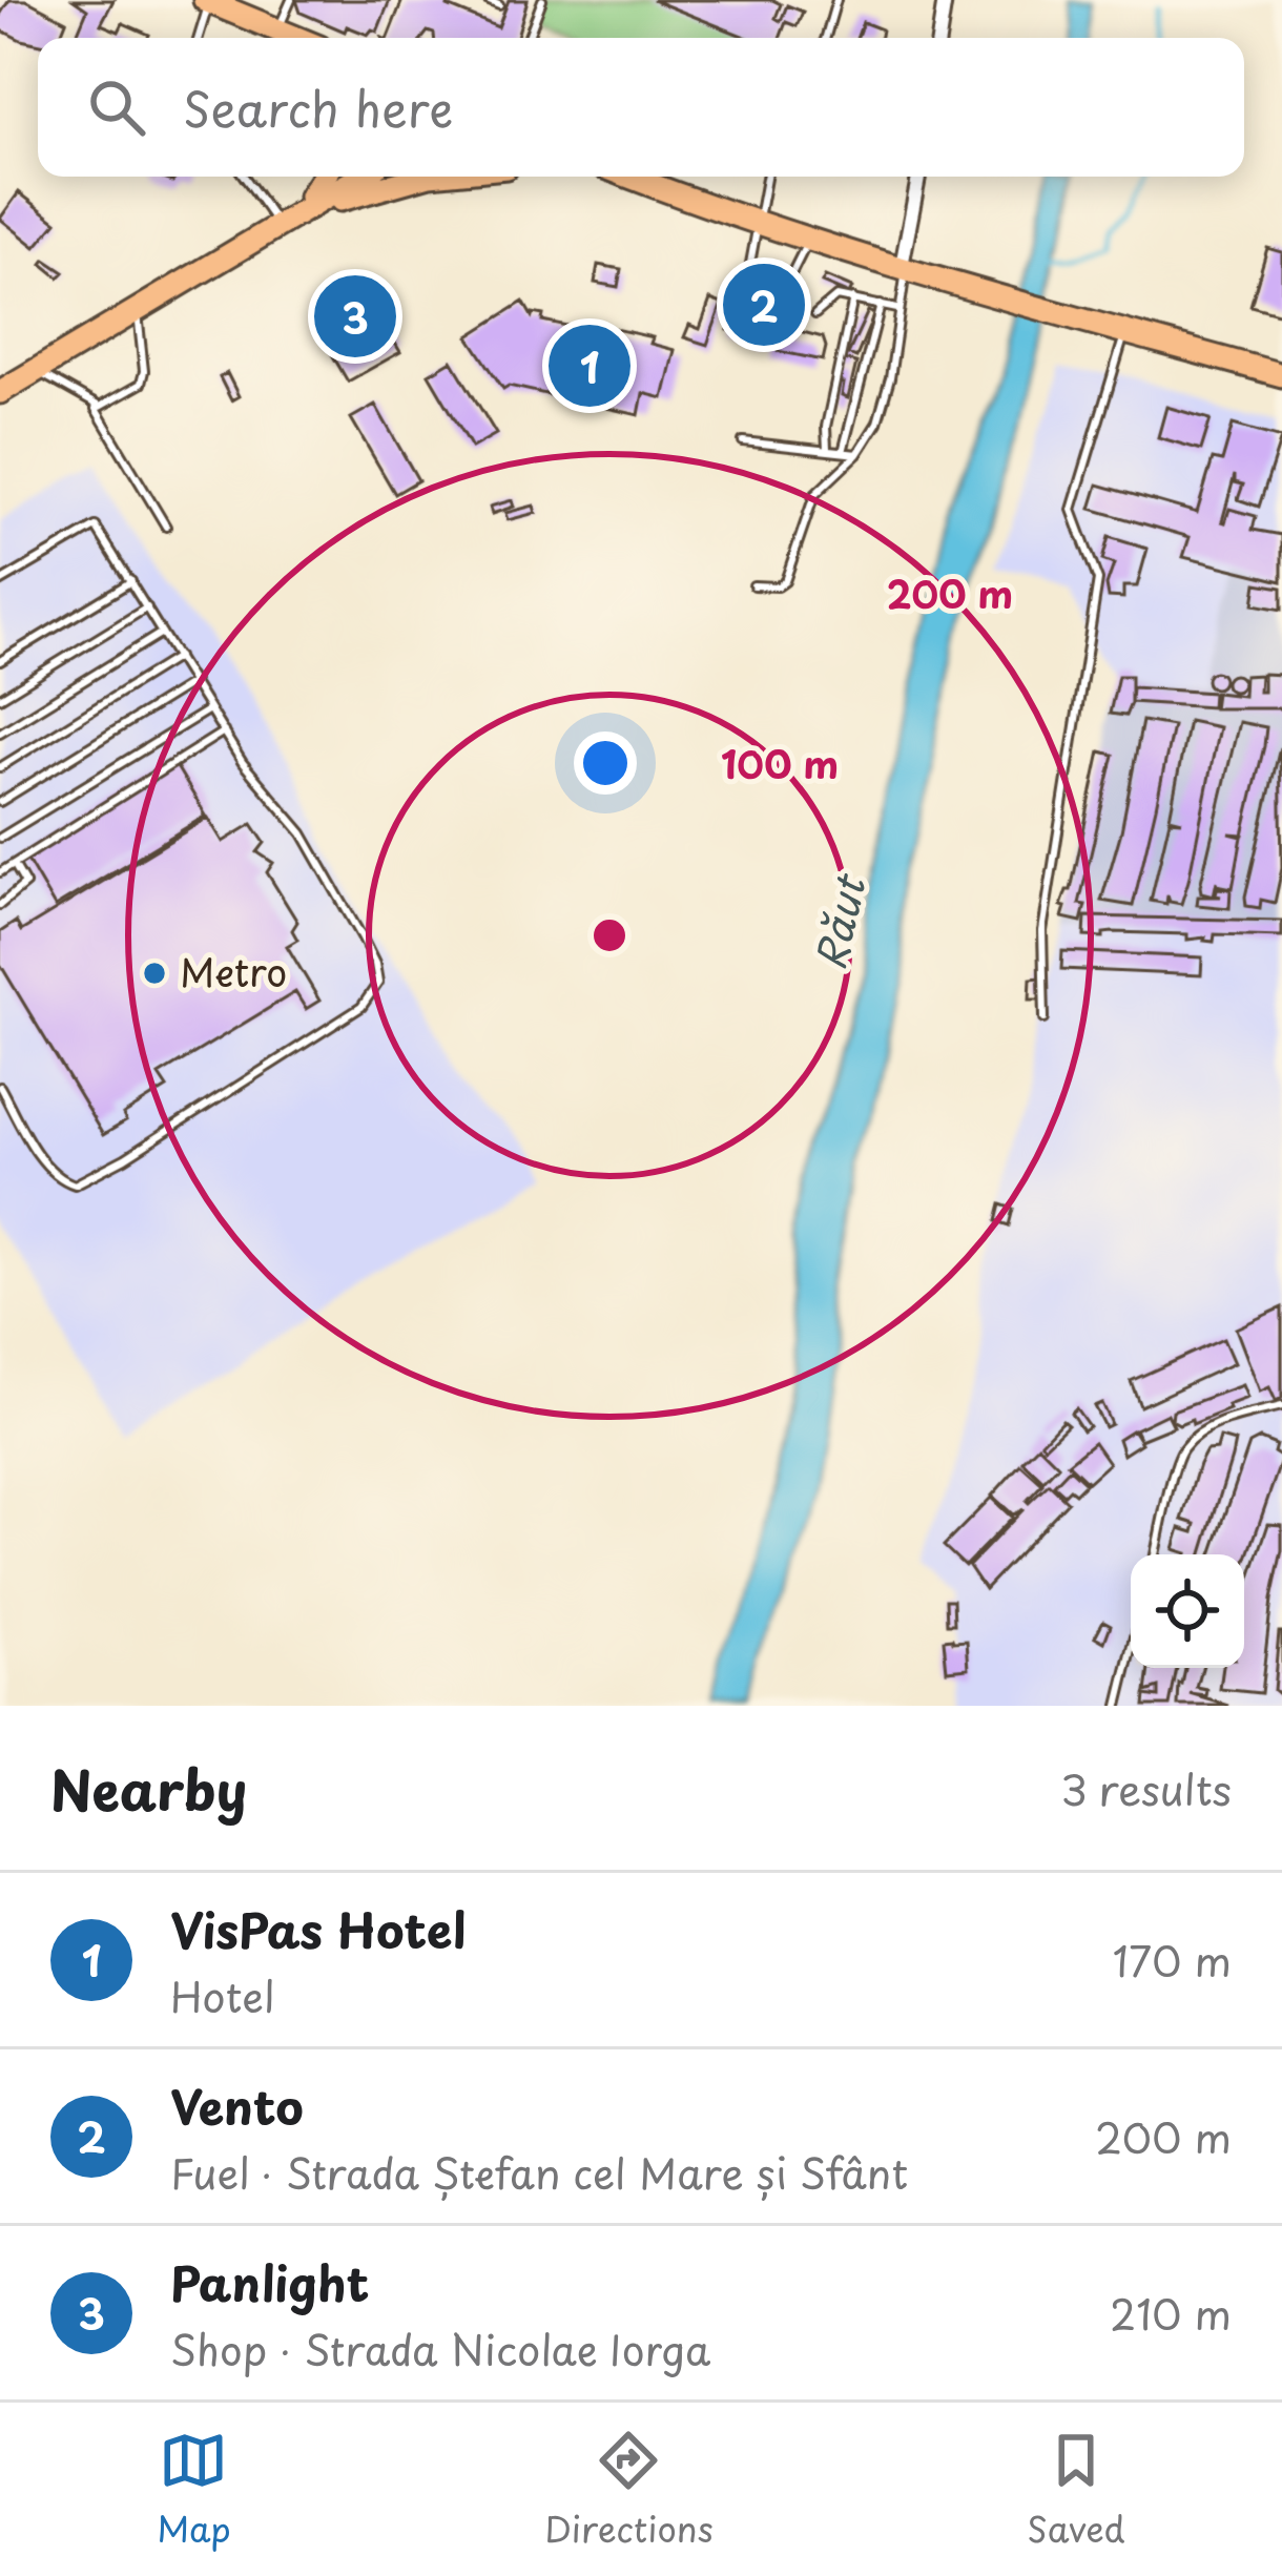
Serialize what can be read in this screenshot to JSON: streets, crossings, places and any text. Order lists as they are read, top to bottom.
{
  "water": ["Răut"],
  "places": ["Metro"],
  "page": {
    "search": "Search here",
    "pins": ["2", "3", "1"],
    "heading": ["Nearby", "3 results"],
    "list": [
      {
        "mark": "1",
        "name": "VisPas Hotel",
        "note": "Hotel",
        "value": "170 m"
      },
      {
        "mark": "2",
        "name": "Vento",
        "note": "Fuel · Strada Ștefan cel Mare și Sfânt",
        "value": "200 m"
      },
      {
        "mark": "3",
        "name": "Panlight",
        "note": "Shop · Strada Nicolae Iorga",
        "value": "210 m"
      }
    ],
    "nav": ["Map", "Directions", "Saved"]
  },
  "rings": ["200 m", "100 m"]
}
